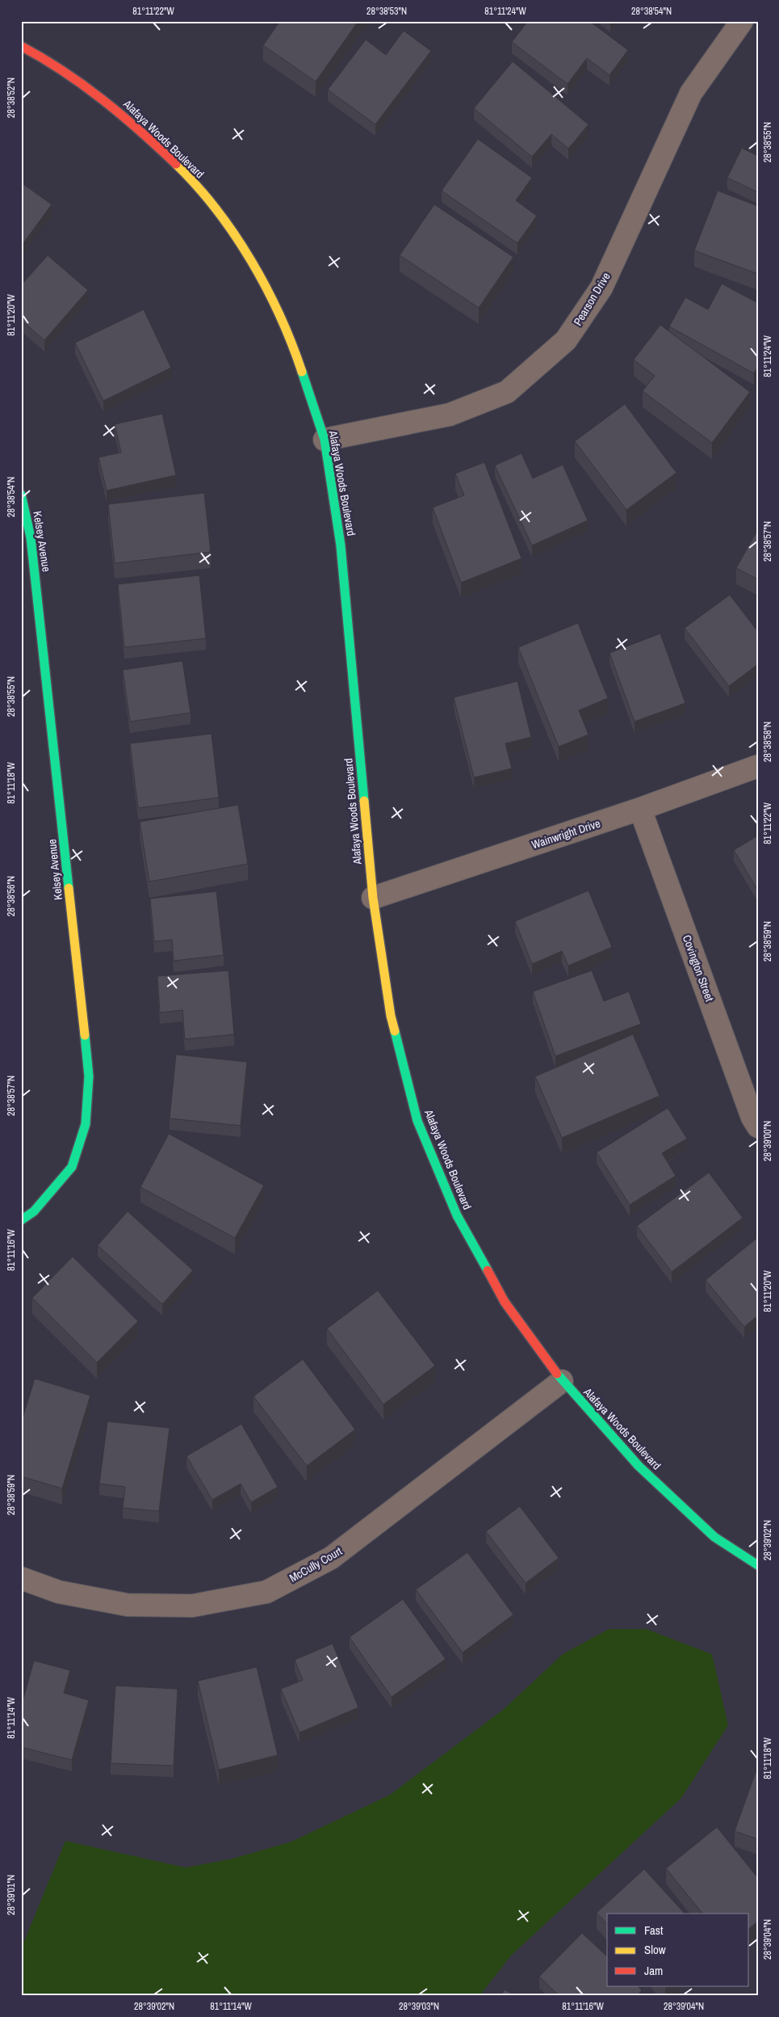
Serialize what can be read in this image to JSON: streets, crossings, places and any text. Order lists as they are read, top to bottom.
{
  "streets": {
    "street": [
      "Alafaya Woods Boulevard",
      "Pearson Drive",
      "Kelsey Avenue",
      "Wainwright Drive",
      "Covington Street",
      "McCully Court"
    ]
  },
  "crossings": [
    ["Alafaya Woods Boulevard", "Pearson Drive"],
    ["Alafaya Woods Boulevard", "Wainwright Drive"],
    ["Alafaya Woods Boulevard", "McCully Court"],
    ["Wainwright Drive", "Covington Street"]
  ],
  "legend": ["Fast", "Slow", "Jam"],
  "coordinates": [
    "81°11'22\"W",
    "28°38'53\"N",
    "81°11'24\"W",
    "28°38'54\"N",
    "28°38'52\"N",
    "28°38'55\"N",
    "81°11'20\"W",
    "28°38'57\"N",
    "28°38'58\"N",
    "81°11'18\"W",
    "28°38'56\"N",
    "28°38'59\"N",
    "28°39'00\"N",
    "81°11'16\"W",
    "28°39'02\"N",
    "81°11'14\"W",
    "28°39'01\"N",
    "28°39'04\"N",
    "28°39'03\"N"
  ]
}
